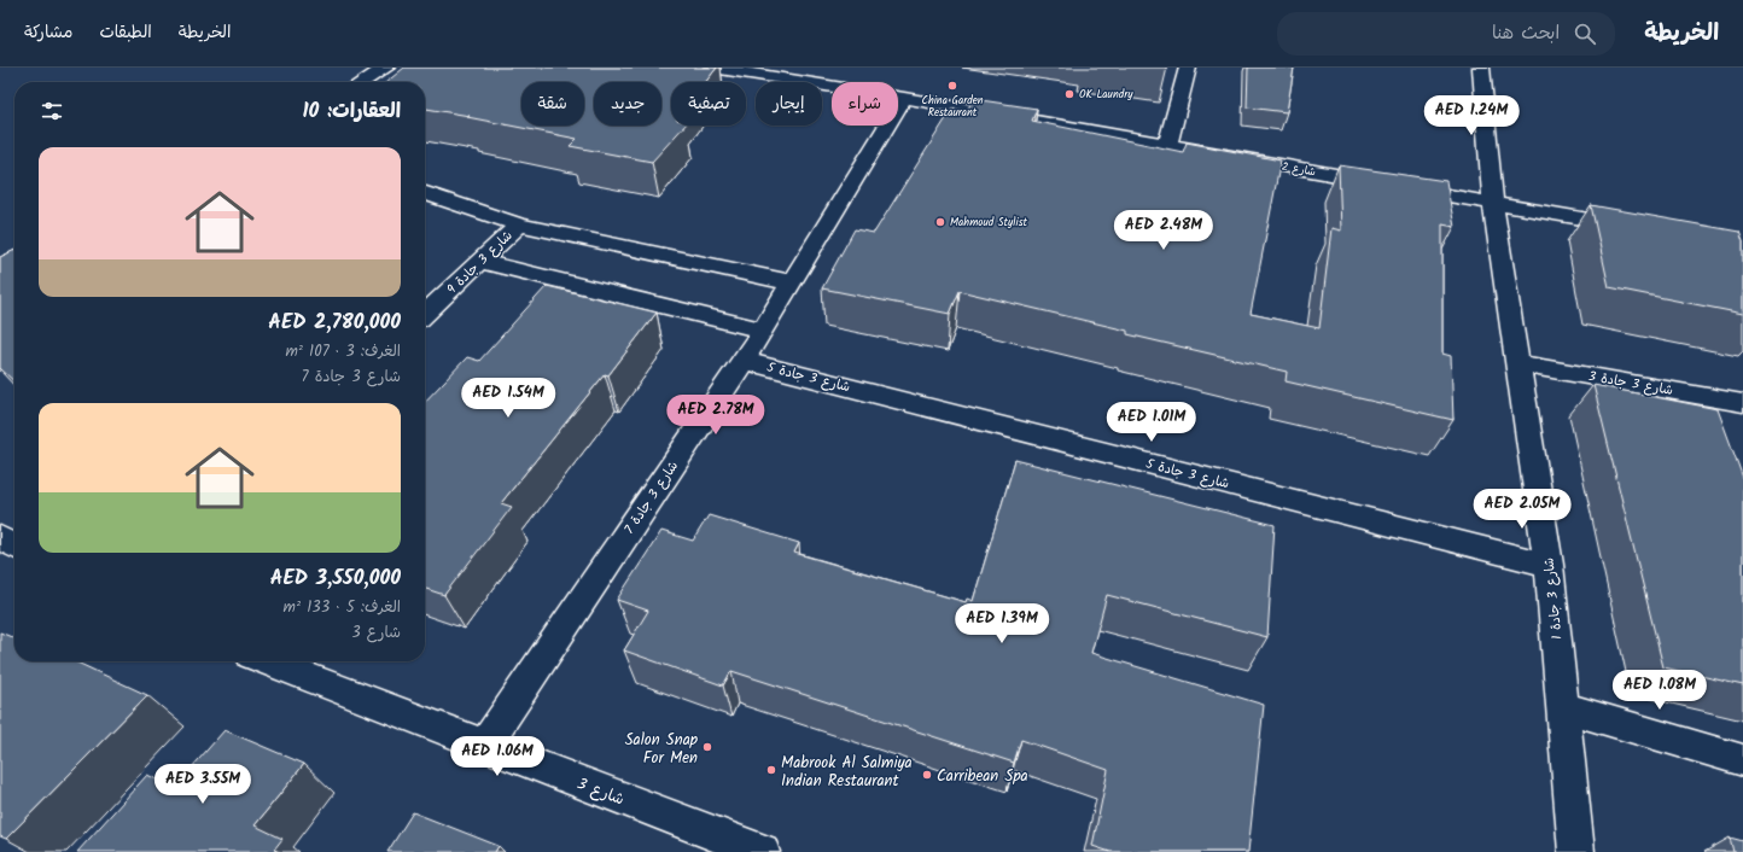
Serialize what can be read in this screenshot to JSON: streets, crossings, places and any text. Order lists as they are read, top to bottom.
{
  "streets": {
    "street": [
      "شارع 2",
      "شارع 3 جادة 9",
      "شارع 3 جادة 5",
      "شارع 3 جادة 3",
      "شارع 3 جادة 7",
      "شارع 3 جادة 1",
      "شارع 3"
    ]
  },
  "crossings": [
    ["شارع 2", "شارع 3 جادة 7"],
    ["شارع 2", "شارع 3 جادة 1"],
    ["شارع 3 جادة 5", "شارع 3 جادة 7"],
    ["شارع 3 جادة 5", "شارع 3 جادة 1"],
    ["شارع 3 جادة 3", "شارع 3 جادة 1"],
    ["شارع 3 جادة 7", "شارع 3"]
  ],
  "places": [
    "China Garden Restaurant",
    "OK Laundry",
    "Mahmoud Stylist",
    "Salon Snap For Men",
    "Mabrook Al Salmiya Indian Restaurant",
    "Carribean Spa"
  ],
  "page": {
    "header": "الخريطة",
    "search": "ابحث هنا",
    "nav": ["الخريطة", "الطبقات", "مشاركة"],
    "chip": [
      "شراء",
      "إيجار",
      "تصفية",
      "جديد",
      "شقة"
    ],
    "heading": "العقارات: 10",
    "price": [
      "AED 1.24M",
      "AED 2.48M",
      "AED 1.54M",
      "AED 2.78M",
      "AED 1.01M",
      "AED 2.05M",
      "AED 1.39M",
      "AED 1.08M",
      "AED 1.06M",
      "AED 3.55M"
    ],
    "list": [
      {
        "name": "AED 2,780,000",
        "note": "الغرف: 3 · 107 m² · شارع 3 جادة 7"
      },
      {
        "name": "AED 3,550,000",
        "note": "الغرف: 5 · 133 m² · شارع 3"
      }
    ]
  }
}
